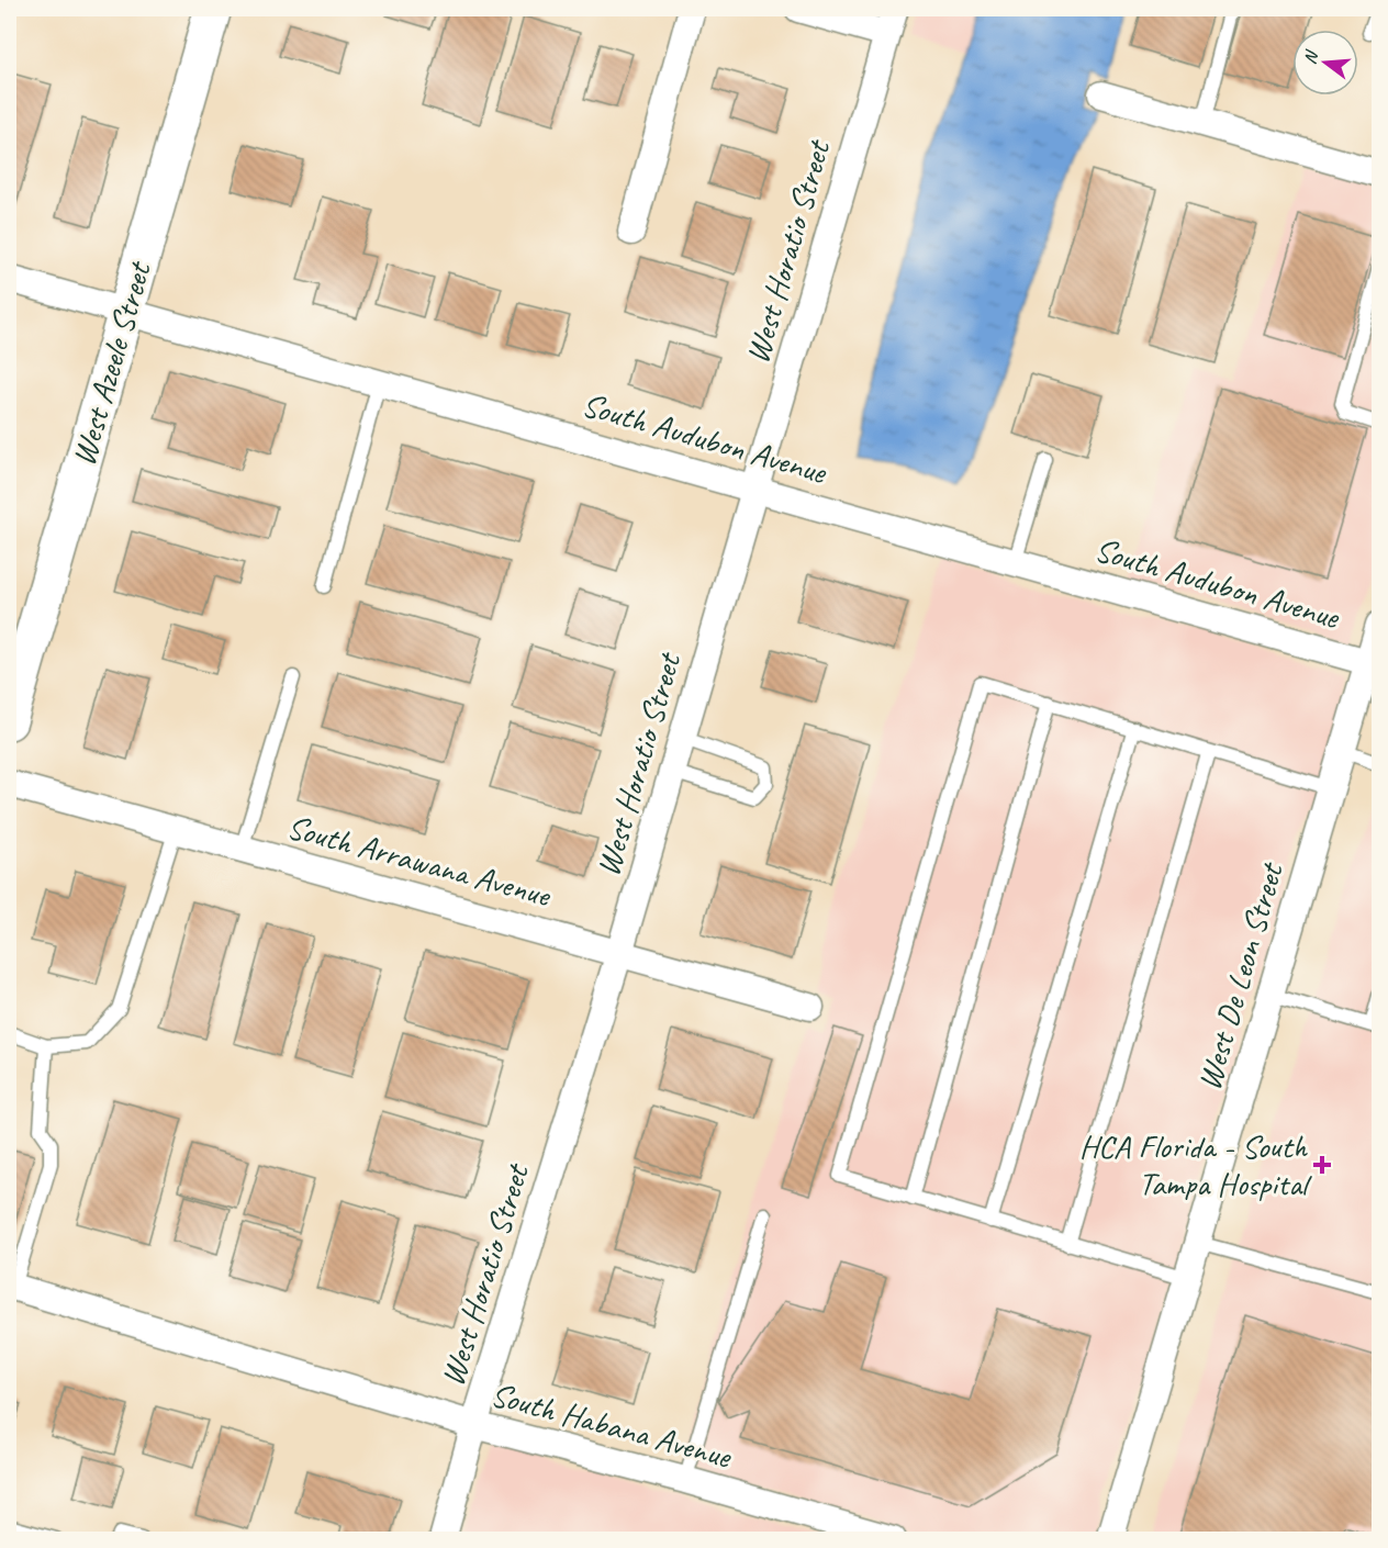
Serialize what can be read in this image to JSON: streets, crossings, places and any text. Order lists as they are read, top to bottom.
{
  "streets": {
    "main road": ["West Azeele Street"],
    "street": [
      "West Horatio Street",
      "South Audubon Avenue",
      "South Arrawana Avenue",
      "West De Leon Street",
      "South Habana Avenue"
    ]
  },
  "crossings": [
    ["West Horatio Street", "South Audubon Avenue"],
    ["West Horatio Street", "South Arrawana Avenue"],
    ["West Horatio Street", "South Habana Avenue"],
    ["West Azeele Street", "South Audubon Avenue"],
    ["South Audubon Avenue", "West De Leon Street"]
  ],
  "places": {
    "health": ["HCA Florida - South Tampa Hospital"]
  },
  "north": "left"
}
